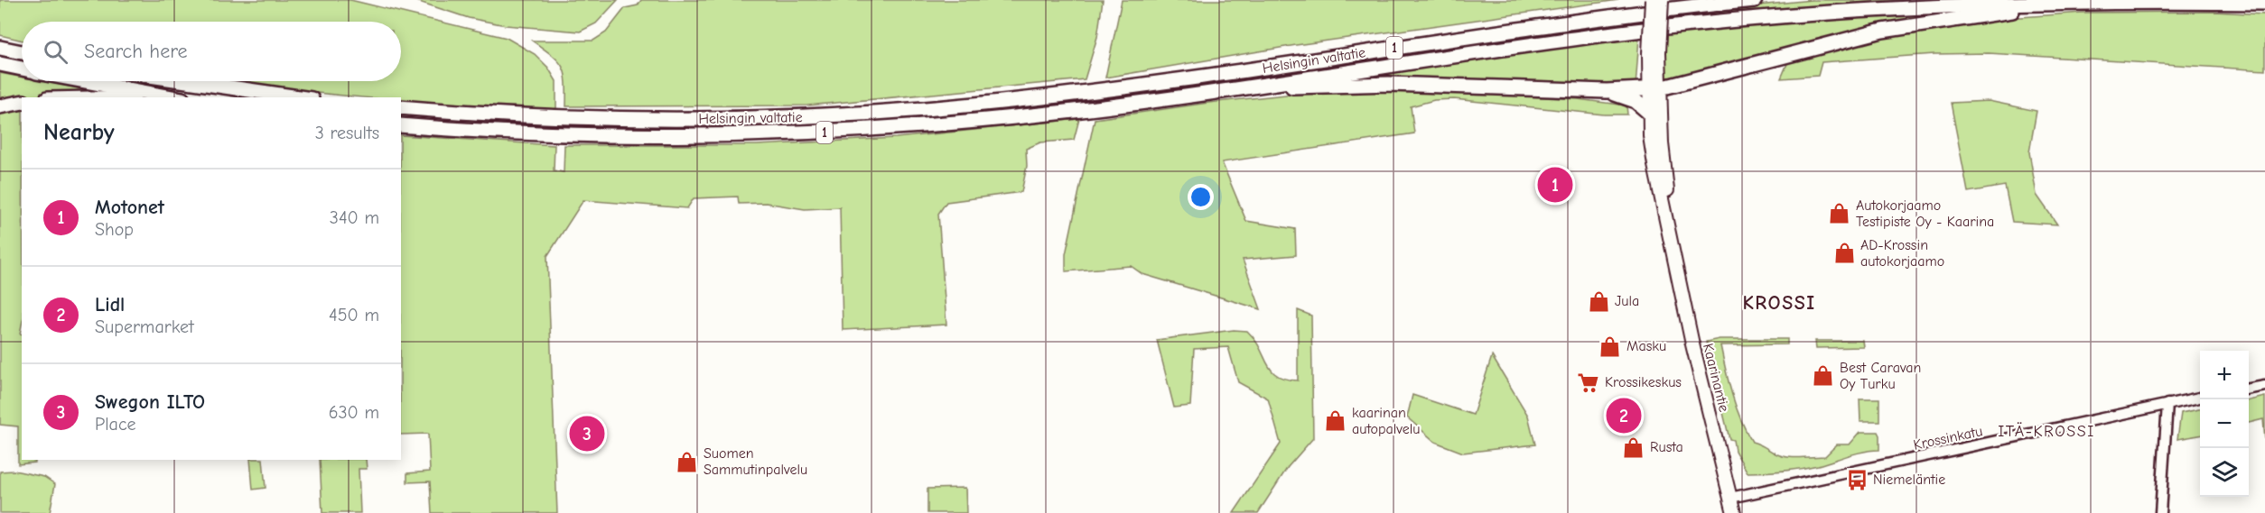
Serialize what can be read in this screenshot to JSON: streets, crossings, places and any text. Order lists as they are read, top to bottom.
{
  "streets": {
    "highway": ["1", "Helsingin valtatie"],
    "main road": ["Kaarinantie"],
    "street": ["Krossinkatu"]
  },
  "crossings": [
    ["Kaarinantie", "Krossinkatu"]
  ],
  "districts": ["KROSSI", "ITÄ-KROSSI"],
  "places": {
    "shop": [
      "Autokorjaamo Testipiste Oy - Kaarina",
      "AD-Krossin autokorjaamo",
      "Jula",
      "Masku",
      "Best Caravan Oy Turku",
      "kaarinan autopalvelu",
      "Rusta",
      "Suomen Sammutinpalvelu"
    ],
    "supermarket": ["Krossikeskus"],
    "bus stop": ["Niemeläntie"]
  },
  "page": {
    "search": "Search here",
    "heading": ["Nearby", "3 results"],
    "pins": ["1", "2", "3"],
    "list": [
      {
        "mark": "1",
        "name": "Motonet",
        "note": "Shop",
        "value": "340 m"
      },
      {
        "mark": "2",
        "name": "Lidl",
        "note": "Supermarket",
        "value": "450 m"
      },
      {
        "mark": "3",
        "name": "Swegon ILTO",
        "note": "Place",
        "value": "630 m"
      }
    ],
    "map_buttons": ["+", "−"]
  }
}
